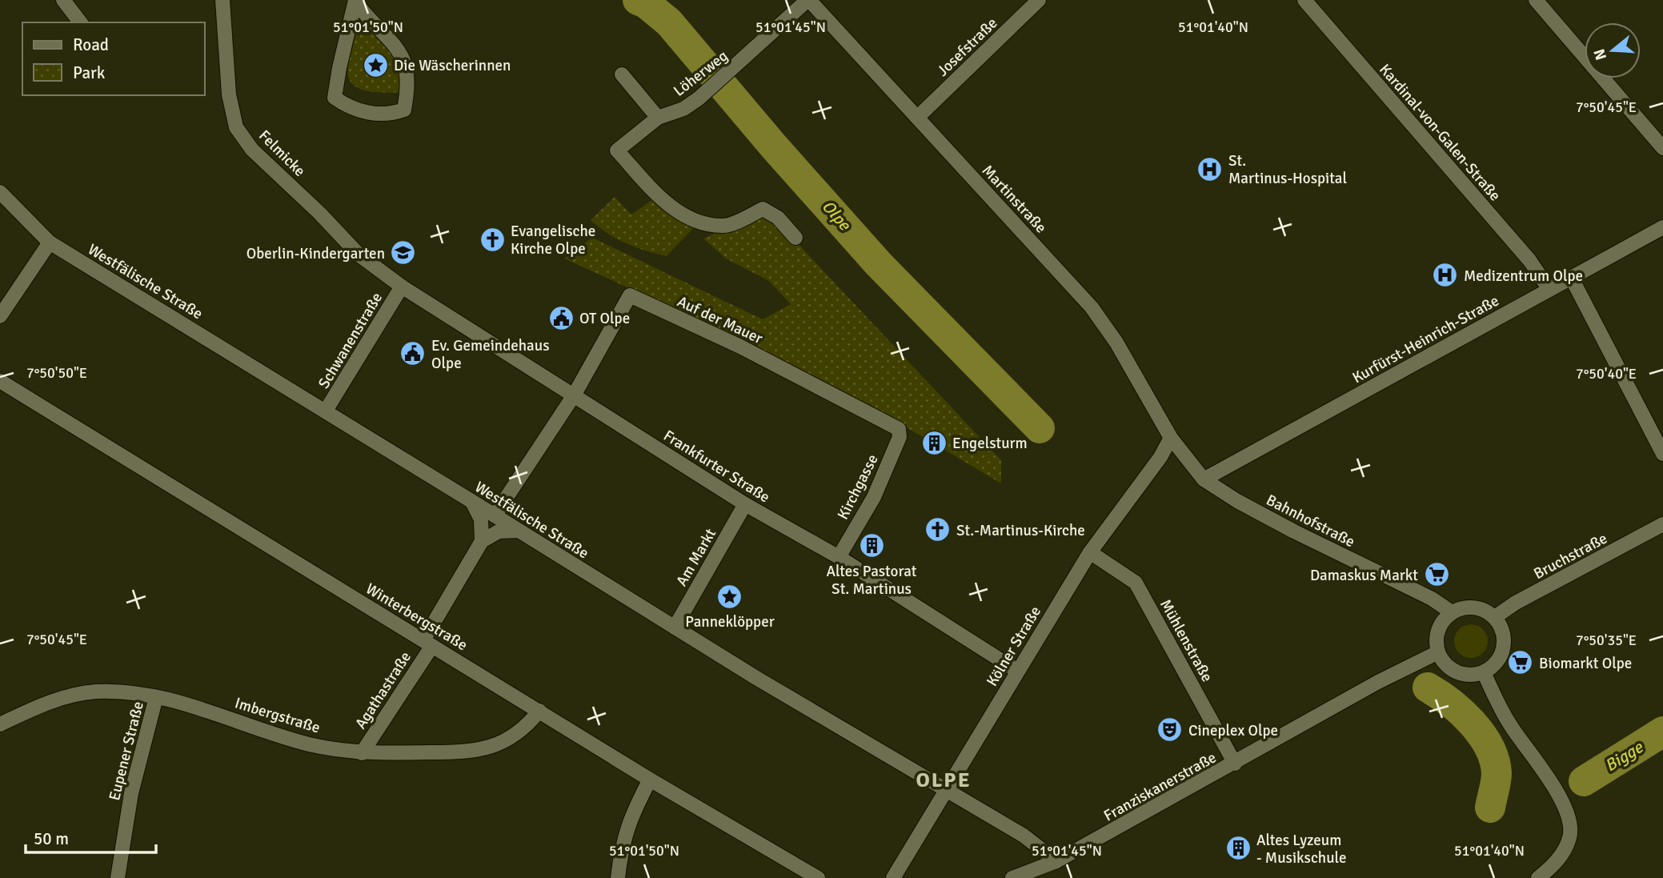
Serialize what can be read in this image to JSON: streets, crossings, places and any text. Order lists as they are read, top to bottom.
{
  "streets": {
    "street": [
      "Josefstraße",
      "Löherweg",
      "Kardinal-von-Galen-Straße",
      "Felmicke",
      "Martinstraße",
      "Westfälische Straße",
      "Auf der Mauer",
      "Kurfürst-Heinrich-Straße",
      "Schwanenstraße",
      "Frankfurter Straße",
      "Kirchgasse",
      "Bahnhofstraße",
      "Bruchstraße",
      "Am Markt",
      "Winterbergstraße",
      "Mühlenstraße",
      "Kölner Straße",
      "Agathastraße",
      "Imbergstraße",
      "Eupener Straße",
      "Franziskanerstraße"
    ]
  },
  "crossings": [
    ["Josefstraße", "Martinstraße"],
    ["Löherweg", "Martinstraße"],
    ["Kardinal-von-Galen-Straße", "Kurfürst-Heinrich-Straße"],
    ["Felmicke", "Schwanenstraße"],
    ["Felmicke", "Frankfurter Straße"],
    ["Martinstraße", "Bahnhofstraße"],
    ["Martinstraße", "Kölner Straße"],
    ["Westfälische Straße", "Schwanenstraße"],
    ["Westfälische Straße", "Am Markt"],
    ["Westfälische Straße", "Kölner Straße"],
    ["Westfälische Straße", "Franziskanerstraße"],
    ["Auf der Mauer", "Frankfurter Straße"],
    ["Auf der Mauer", "Kirchgasse"],
    ["Kurfürst-Heinrich-Straße", "Bahnhofstraße"],
    ["Schwanenstraße", "Frankfurter Straße"],
    ["Frankfurter Straße", "Kirchgasse"],
    ["Frankfurter Straße", "Am Markt"],
    ["Frankfurter Straße", "Kölner Straße"],
    ["Bahnhofstraße", "Bruchstraße"],
    ["Bahnhofstraße", "Kölner Straße"],
    ["Bahnhofstraße", "Franziskanerstraße"],
    ["Bruchstraße", "Franziskanerstraße"],
    ["Winterbergstraße", "Agathastraße"],
    ["Winterbergstraße", "Imbergstraße"],
    ["Mühlenstraße", "Kölner Straße"],
    ["Mühlenstraße", "Franziskanerstraße"],
    ["Agathastraße", "Imbergstraße"],
    ["Imbergstraße", "Eupener Straße"]
  ],
  "districts": ["OLPE"],
  "water": ["Olpe", "Bigge"],
  "places": {
    "place": ["Die Wäscherinnen", "Panneklöpper"],
    "hospital": ["St. Martinus-Hospital", "Medizentrum Olpe"],
    "church": ["Evangelische Kirche Olpe", "St.-Martinus-Kirche"],
    "school or university": ["Oberlin-Kindergarten"],
    "public building": ["OT Olpe", "Ev. Gemeindehaus Olpe"],
    "building": ["Engelsturm", "Altes Pastorat St. Martinus", "Altes Lyzeum - Musikschule"],
    "supermarket": ["Damaskus Markt", "Biomarkt Olpe"],
    "theatre": ["Cineplex Olpe"]
  },
  "legend": ["Road", "Park"],
  "scale_bar": "50 m",
  "north": "left",
  "coordinates": [
    "51°01'50\"N",
    "51°01'45\"N",
    "51°01'40\"N",
    "7°50'45\"E",
    "7°50'50\"E",
    "7°50'40\"E",
    "7°50'35\"E"
  ]
}
